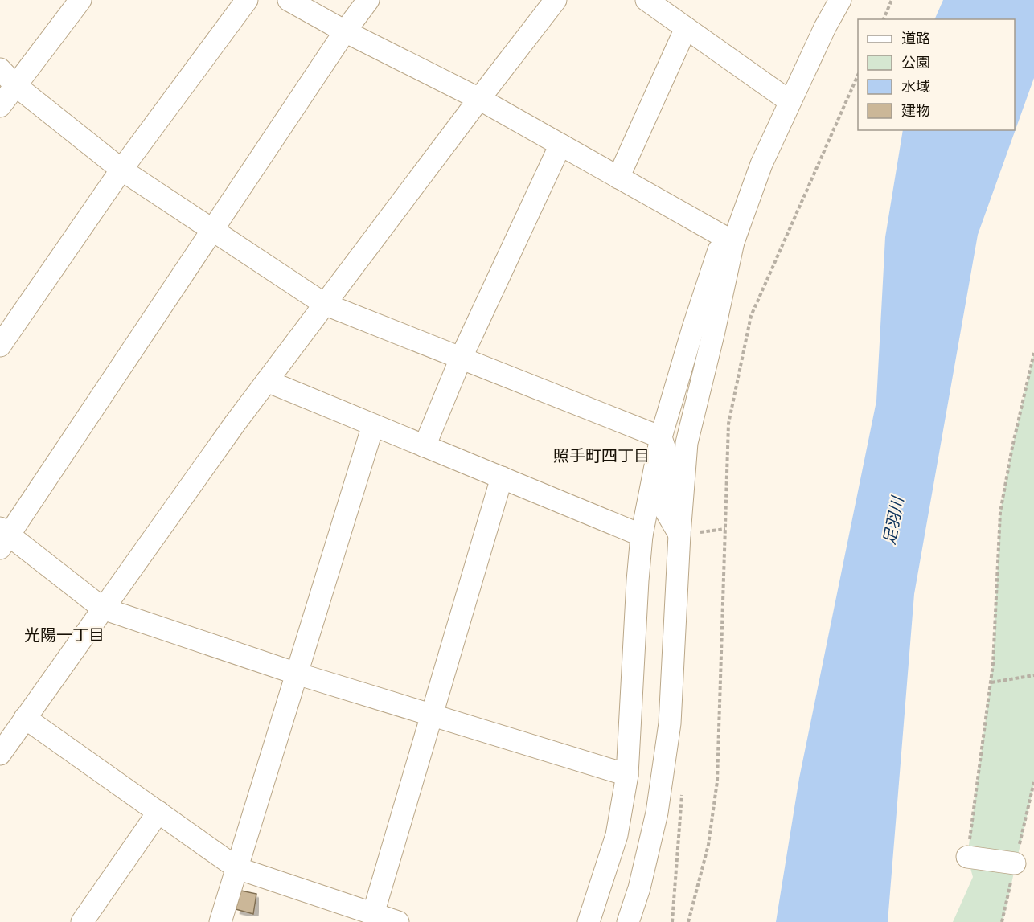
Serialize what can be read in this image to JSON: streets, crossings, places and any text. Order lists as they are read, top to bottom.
{
  "districts": ["照手町四丁目", "光陽一丁目"],
  "water": ["足羽川"],
  "legend": [
    "道路",
    "公園",
    "水域",
    "建物"
  ]
}
